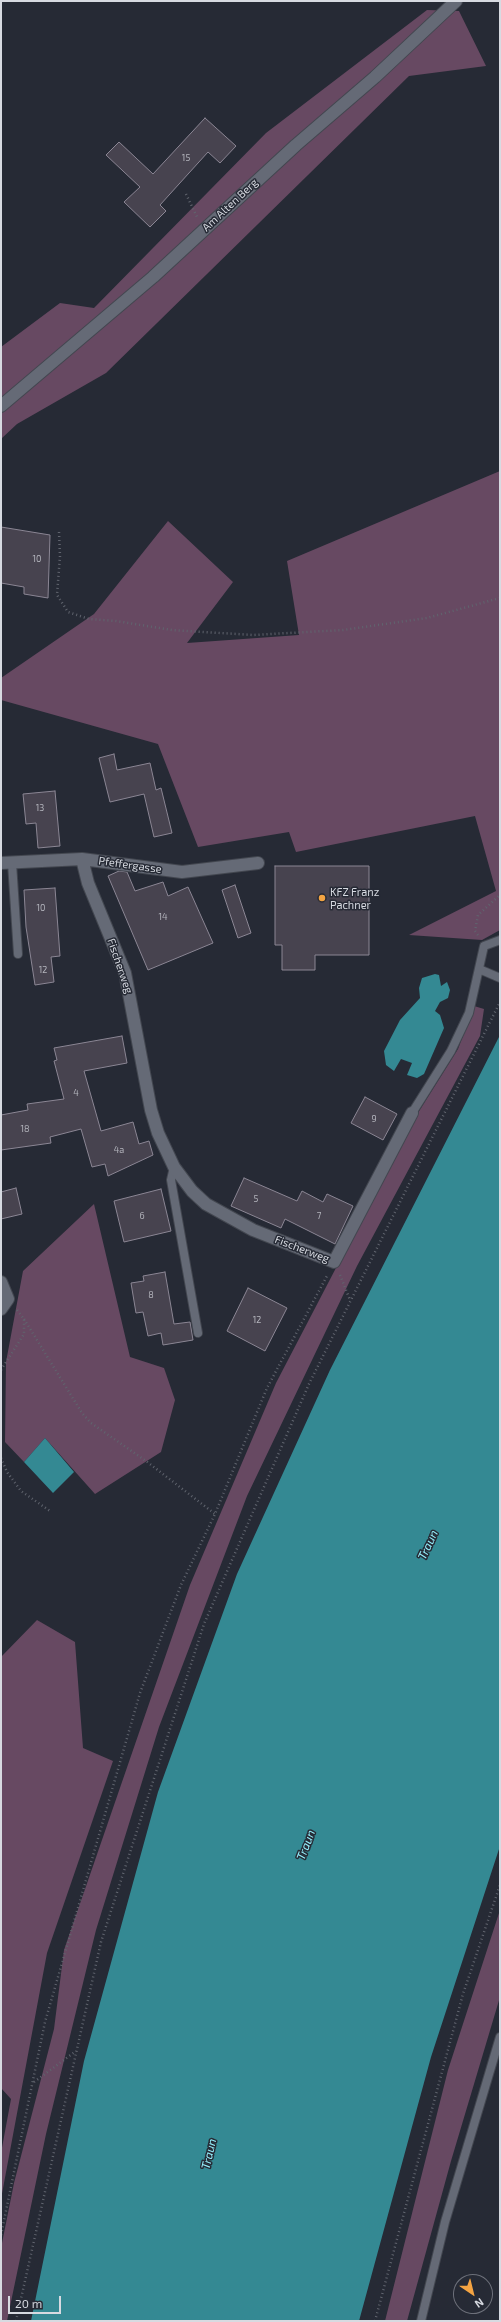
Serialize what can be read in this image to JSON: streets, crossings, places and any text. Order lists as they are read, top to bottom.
{
  "streets": {
    "street": ["Am Alten Berg", "Pfeffergasse", "Fischerweg"]
  },
  "crossings": [
    ["Pfeffergasse", "Fischerweg"]
  ],
  "water": ["Traun"],
  "places": ["KFZ Franz Pachner"],
  "house_numbers": [
    "15",
    "10",
    "13",
    "10",
    "14",
    "12",
    "4",
    "9",
    "18",
    "4a",
    "5",
    "6",
    "7",
    "8",
    "12"
  ],
  "scale_bar": "20 m",
  "north": "bottom right"
}
